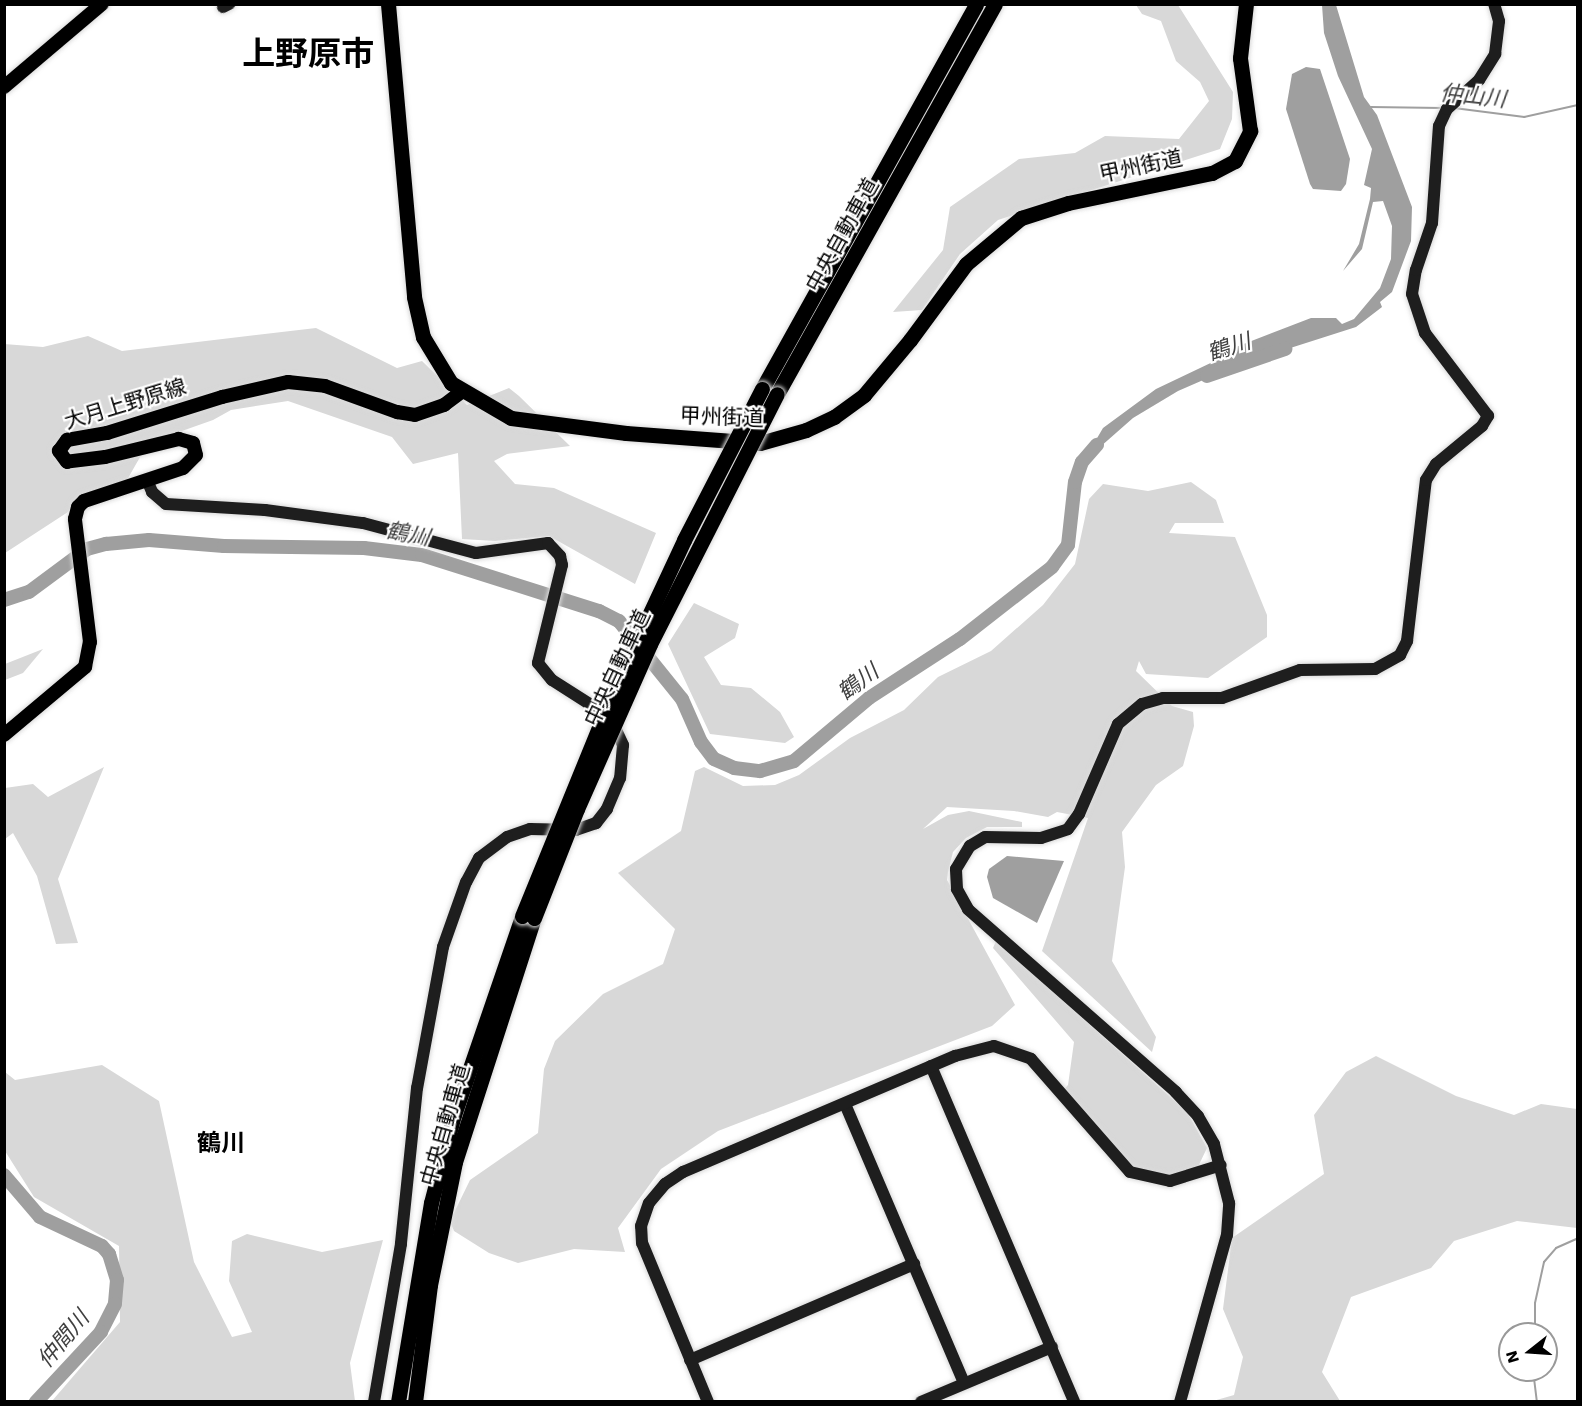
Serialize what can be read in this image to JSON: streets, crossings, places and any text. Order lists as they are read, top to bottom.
{
  "streets": {
    "highway": ["甲州街道", "中央自動車道"],
    "main road": ["大月上野原線"]
  },
  "crossings": [
    ["甲州街道", "大月上野原線"]
  ],
  "districts": ["上野原市", "鶴川"],
  "water": ["仲山川", "鶴川", "仲間川"],
  "north": "left"
}
